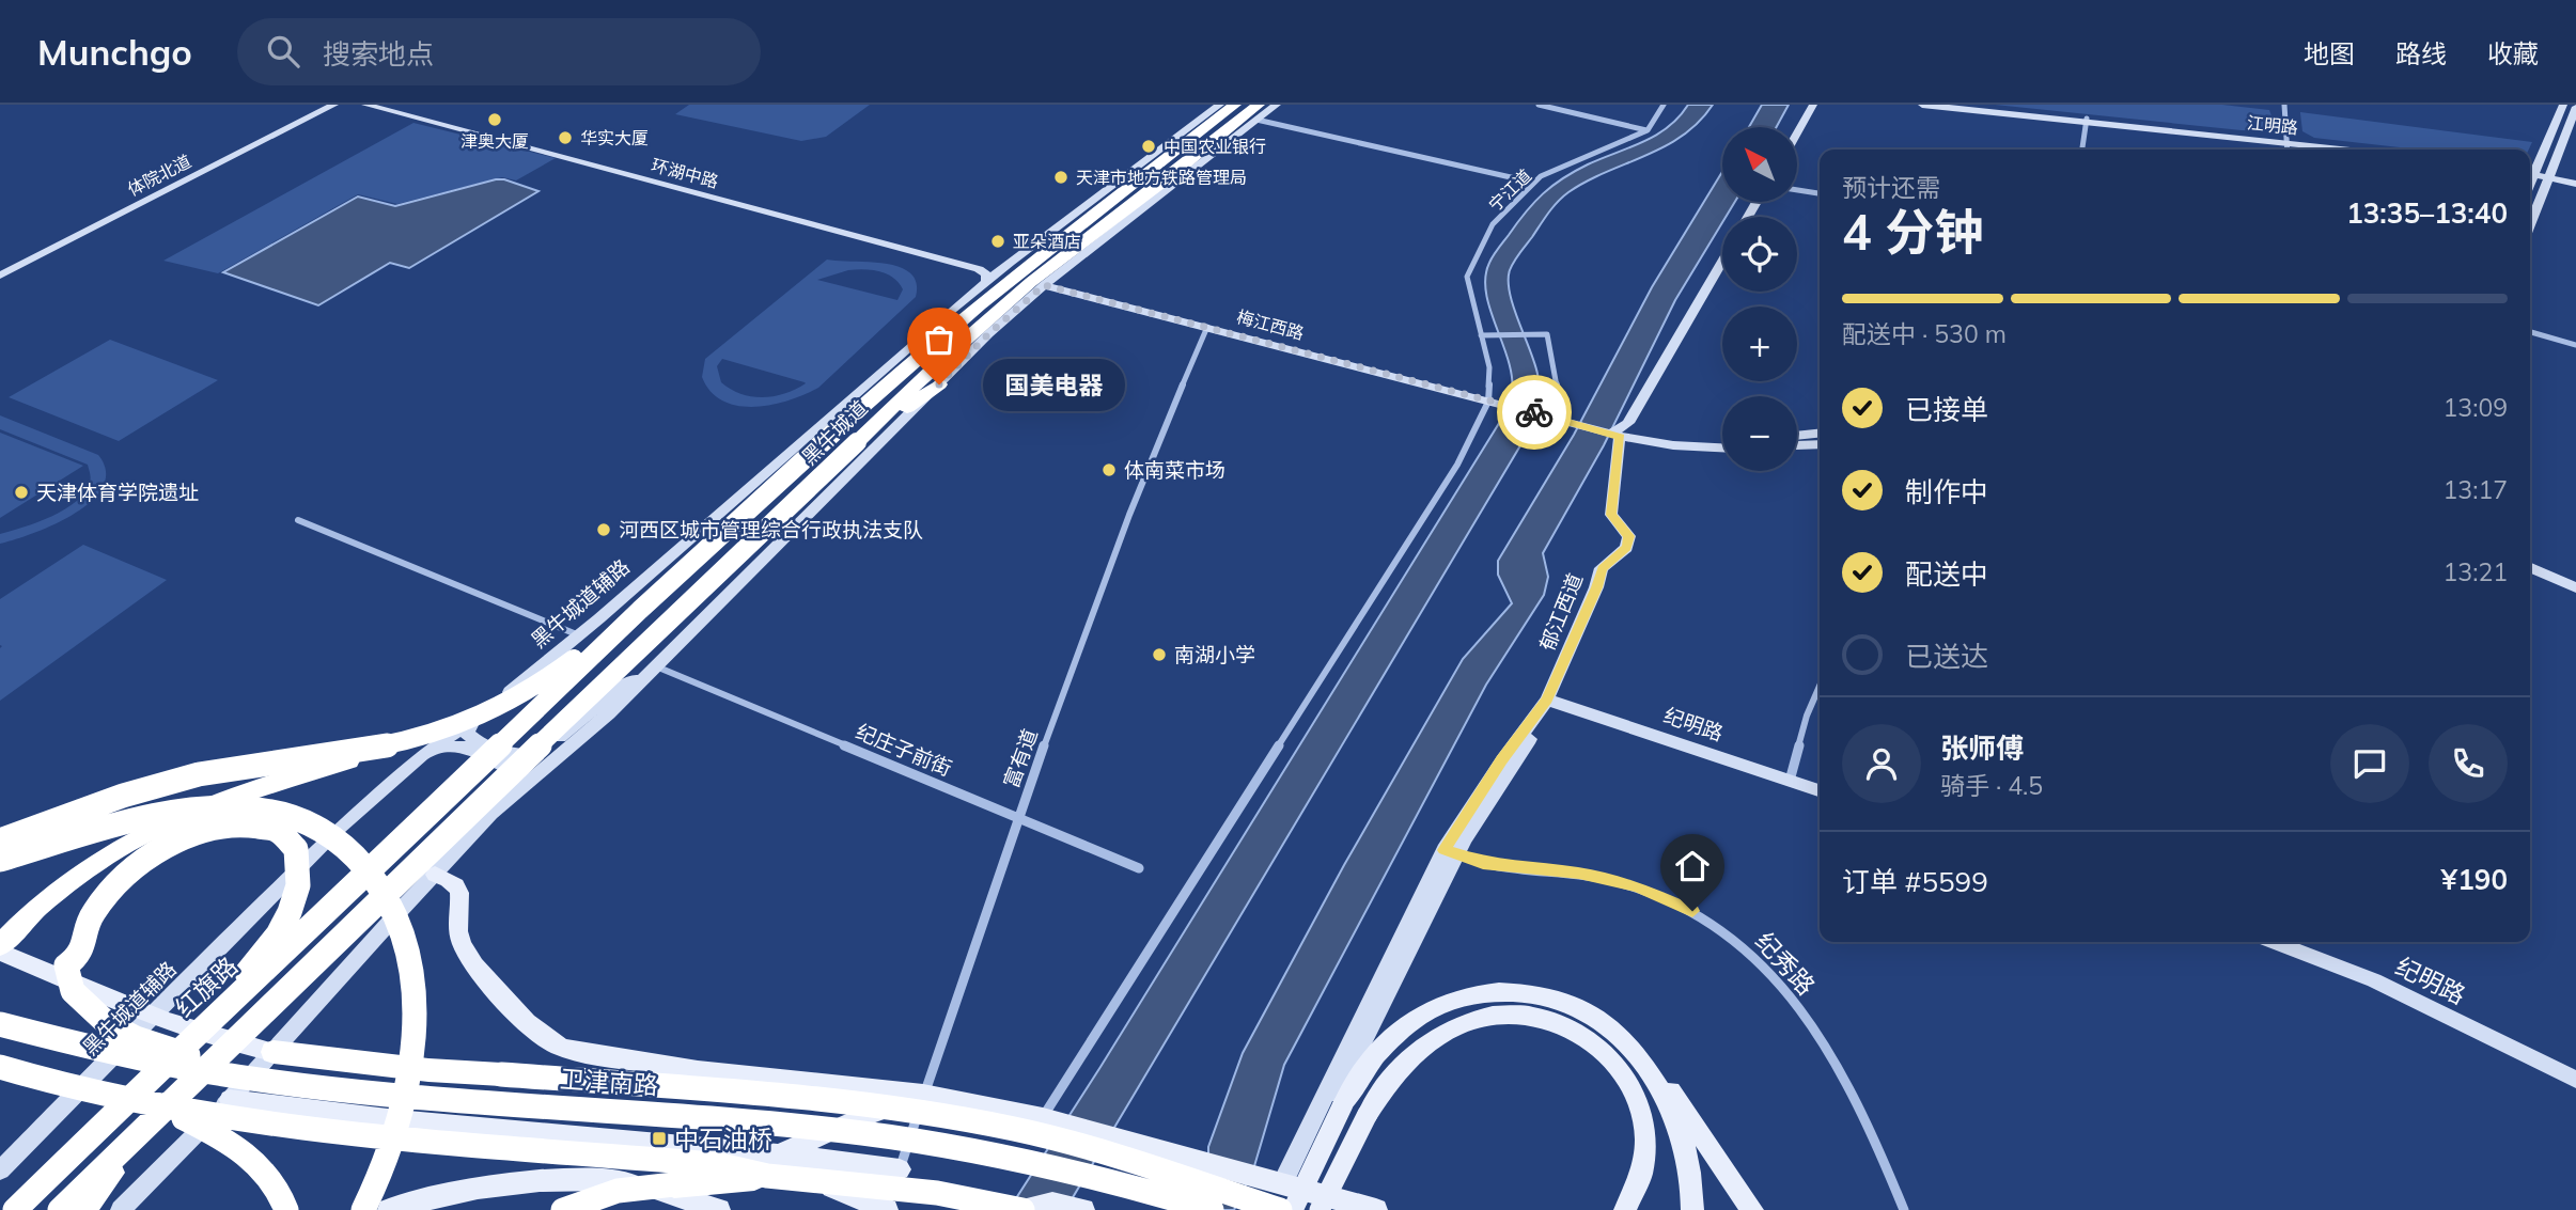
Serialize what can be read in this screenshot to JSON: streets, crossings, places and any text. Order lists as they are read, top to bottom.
{
  "streets": {
    "highway": ["黑牛城道", "红旗路", "卫津南路"],
    "main road": [
      "江明路",
      "环湖中路",
      "体院北道",
      "梅江西路",
      "黑牛城道辅路",
      "郁江西道",
      "纪明路"
    ],
    "street": [
      "宁江道",
      "纪庄子前街",
      "富有道",
      "纪秀路"
    ]
  },
  "crossings": [
    ["环湖中路", "黑牛城道辅路"],
    ["宁江道", "梅江西路"],
    ["梅江西路", "郁江西道"],
    ["梅江西路", "富有道"],
    ["黑牛城道", "红旗路"],
    ["郁江西道", "纪明路"],
    ["郁江西道", "纪秀路"],
    ["纪庄子前街", "富有道"]
  ],
  "places": {
    "other": [
      "津奥大厦",
      "华实大厦",
      "中国农业银行",
      "天津市地方铁路管理局",
      "亚朵酒店",
      "国美电器",
      "体南菜市场",
      "天津体育学院遗址",
      "河西区城市管理综合行政执法支队",
      "南湖小学"
    ],
    "transit": ["中石油桥"]
  },
  "north": "top left",
  "page": {
    "header": "Munchgo",
    "search": "搜索地点",
    "nav": ["地图", "路线", "收藏"],
    "map_buttons": ["+", "−"],
    "heading": ["4 分钟", "预计还需", "13:35–13:40"],
    "panel": [
      "张师傅",
      "骑手 · 4.5",
      "订单 #5599",
      "¥190"
    ],
    "bar": "配送中 · 530 m",
    "bubble": "国美电器",
    "list": [
      ["已接单", "13:09"],
      ["制作中", "13:17"],
      ["配送中", "13:21"],
      "已送达"
    ]
  }
}
